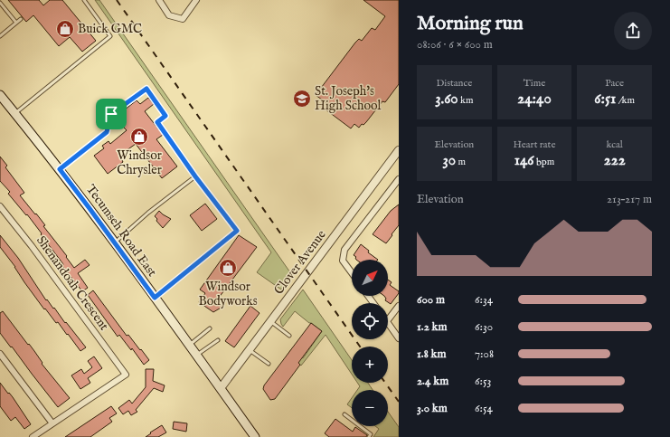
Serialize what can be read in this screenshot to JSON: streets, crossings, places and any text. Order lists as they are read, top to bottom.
{
  "streets": {
    "main road": ["Tecumseh Road East"],
    "street": ["Clover Avenue", "Shenandoah Crescent"]
  },
  "crossings": [
    ["Tecumseh Road East", "Clover Avenue"]
  ],
  "places": {
    "shop": ["Buick GMC", "Windsor Chrysler", "Windsor Bodyworks"],
    "school or university": ["St. Joseph's High School"]
  },
  "north": "top right",
  "page": {
    "heading": ["Morning run", "08:06 · 6 × 600 m"],
    "stats": [
      ["Distance", "3.60 km"],
      ["Time", "24:40"],
      ["Pace", "6:51 /km"],
      ["Elevation", "30 m"],
      ["Heart rate", "146 bpm"],
      ["kcal", "222"]
    ],
    "chart": ["Elevation", "213–217 m"],
    "map_buttons": ["+", "−"],
    "list": [
      {
        "name": "600 m",
        "note": "6:34"
      },
      {
        "name": "1.2 km",
        "note": "6:30"
      },
      {
        "name": "1.8 km",
        "note": "7:08"
      },
      {
        "name": "2.4 km",
        "note": "6:53"
      },
      {
        "name": "3.0 km",
        "note": "6:54"
      }
    ]
  }
}
